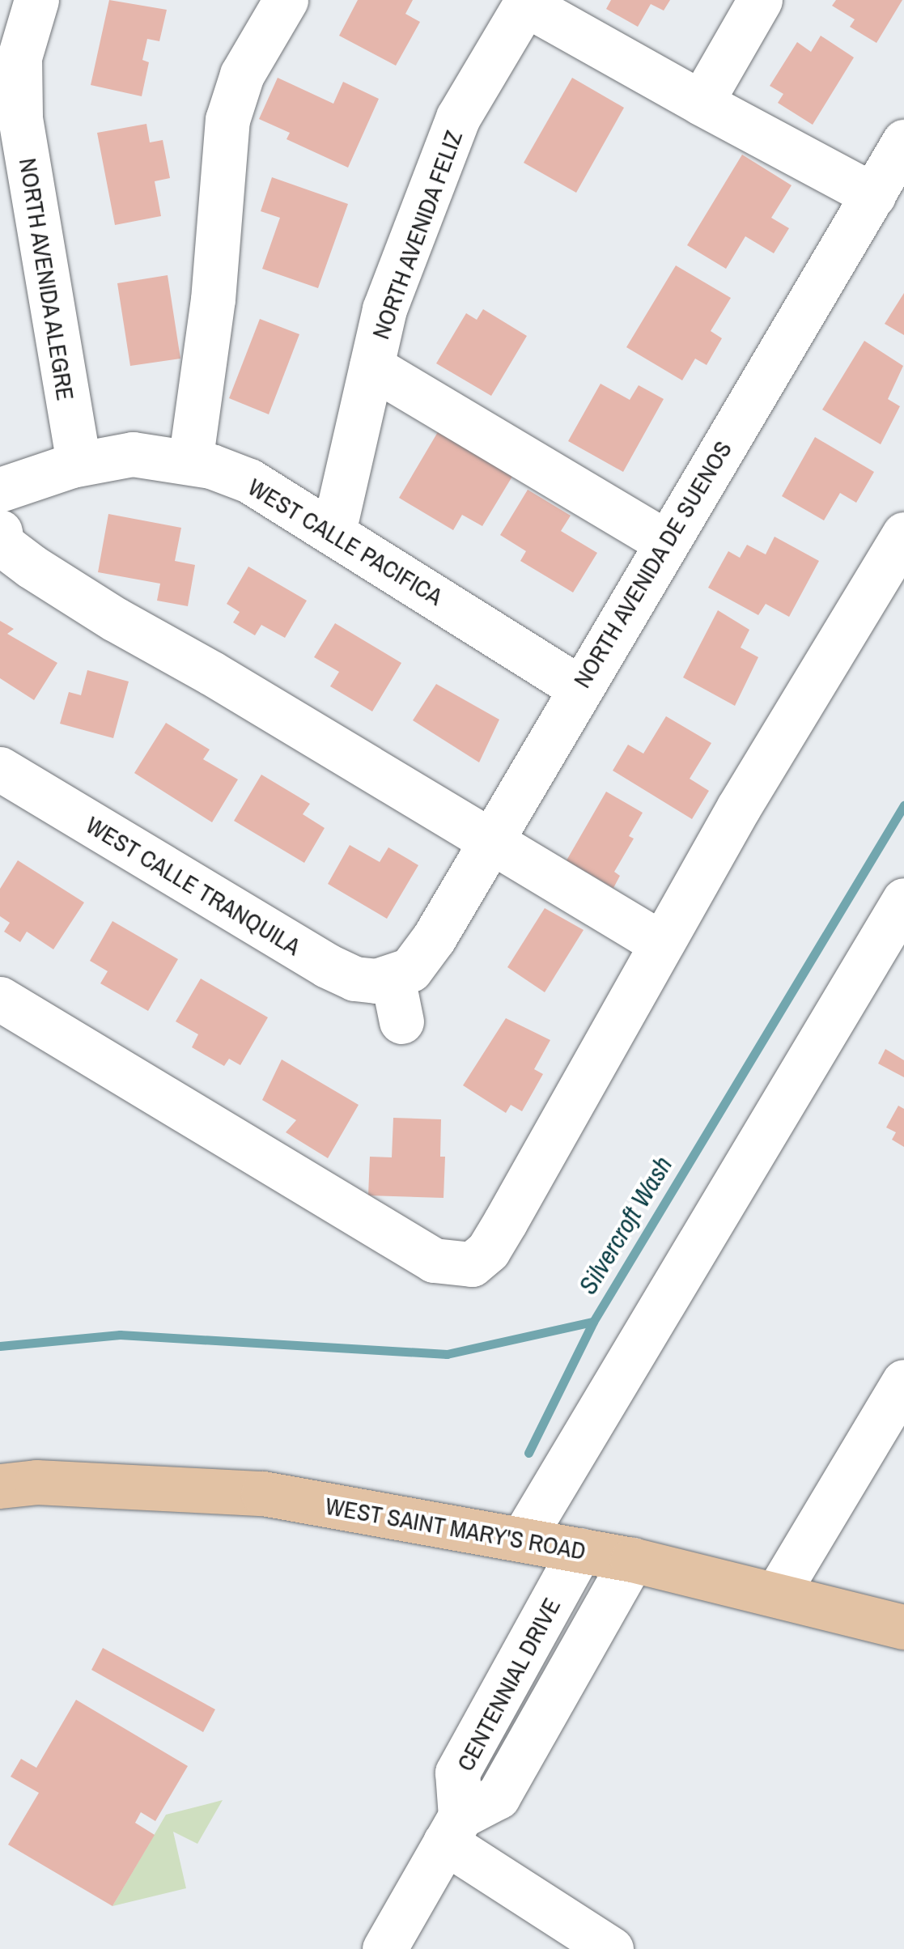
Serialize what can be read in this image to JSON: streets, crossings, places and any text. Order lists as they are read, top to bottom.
{
  "streets": {
    "main road": ["WEST SAINT MARY'S ROAD"],
    "street": [
      "NORTH AVENIDA FELIZ",
      "NORTH AVENIDA ALEGRE",
      "WEST CALLE PACIFICA",
      "NORTH AVENIDA DE SUENOS",
      "WEST CALLE TRANQUILA",
      "CENTENNIAL DRIVE"
    ]
  },
  "crossings": [
    ["NORTH AVENIDA FELIZ", "WEST CALLE PACIFICA"],
    ["NORTH AVENIDA ALEGRE", "WEST CALLE PACIFICA"],
    ["WEST CALLE PACIFICA", "NORTH AVENIDA DE SUENOS"],
    ["NORTH AVENIDA DE SUENOS", "WEST CALLE TRANQUILA"],
    ["WEST SAINT MARY'S ROAD", "CENTENNIAL DRIVE"]
  ],
  "water": ["Silvercroft Wash"]
}
